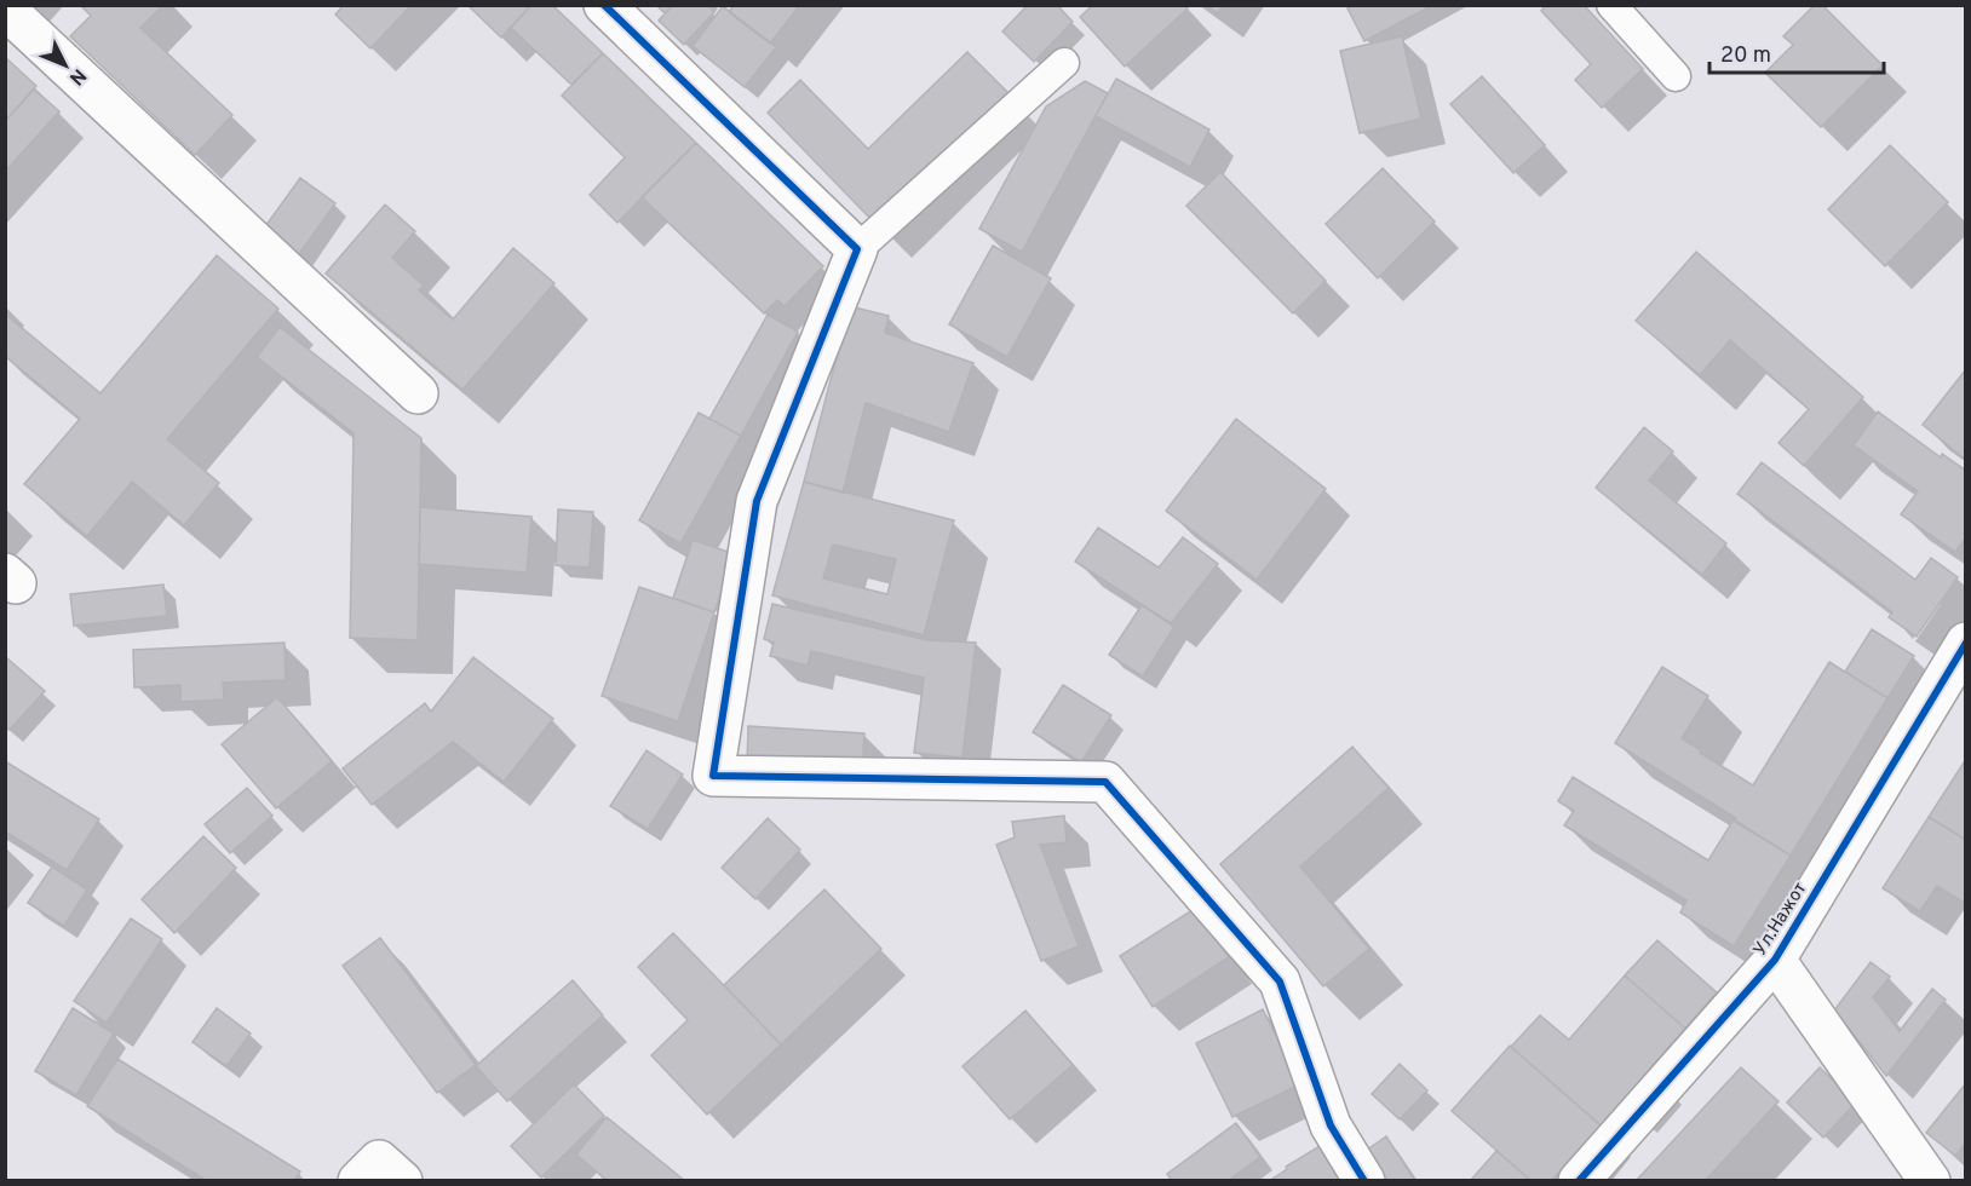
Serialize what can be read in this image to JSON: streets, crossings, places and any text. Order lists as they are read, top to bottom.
{
  "streets": {
    "street": ["Ул.Нажот"]
  },
  "scale_bar": "20 m",
  "north": "bottom right"
}
